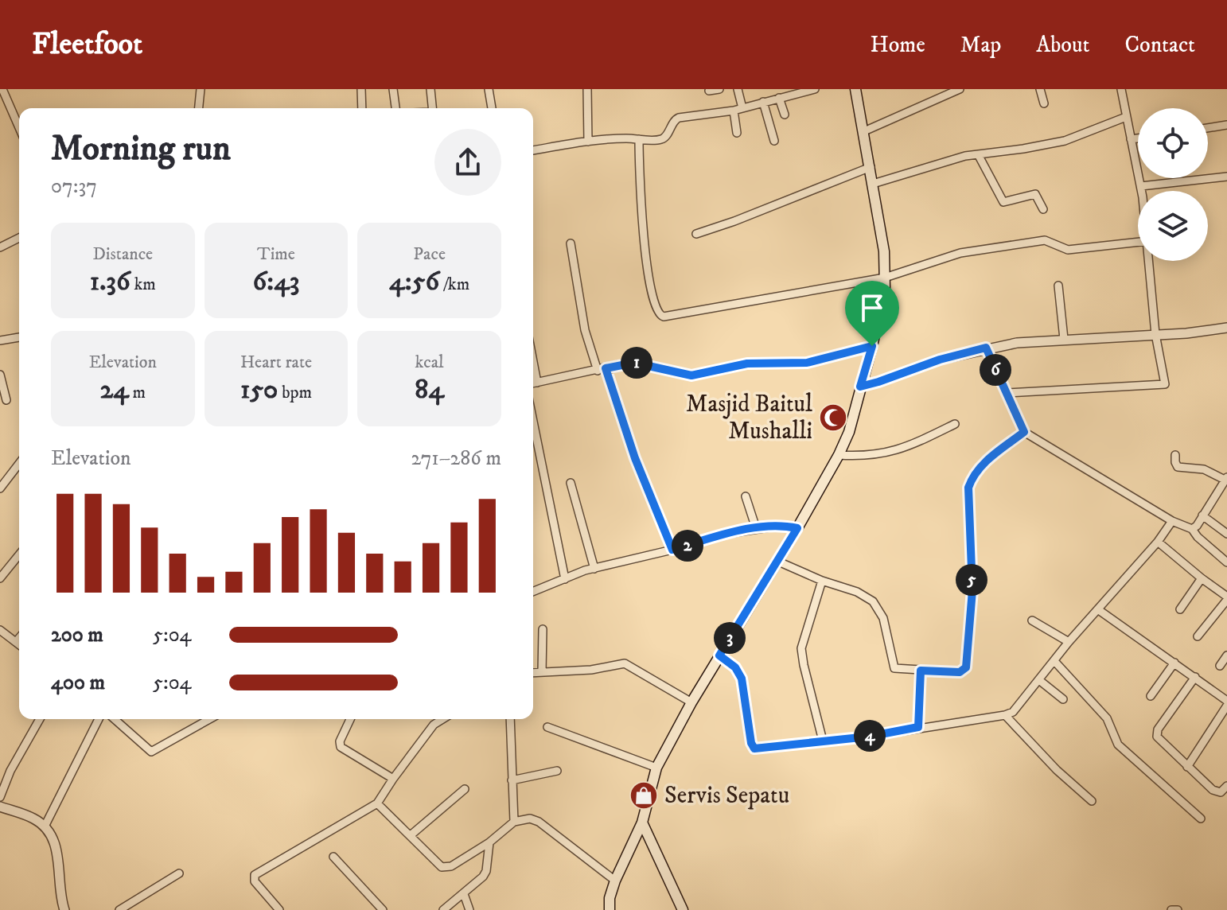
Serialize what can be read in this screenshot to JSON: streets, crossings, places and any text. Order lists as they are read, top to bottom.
{
  "places": {
    "mosque": ["Masjid Baitul Mushalli"],
    "shop": ["Servis Sepatu"]
  },
  "page": {
    "header": "Fleetfoot",
    "nav": [
      "Home",
      "Map",
      "About",
      "Contact"
    ],
    "heading": ["Morning run", "07:37"],
    "stats": [
      ["Distance", "1.36 km"],
      ["Time", "6:43"],
      ["Pace", "4:56 /km"],
      ["Elevation", "24 m"],
      ["Heart rate", "150 bpm"],
      ["kcal", "84"]
    ],
    "pins": [
      "1",
      "6",
      "2",
      "5",
      "3",
      "4"
    ],
    "chart": ["Elevation", "271–286 m"],
    "list": [
      {
        "name": "200 m",
        "note": "5:04"
      },
      {
        "name": "400 m",
        "note": "5:04"
      }
    ]
  }
}
